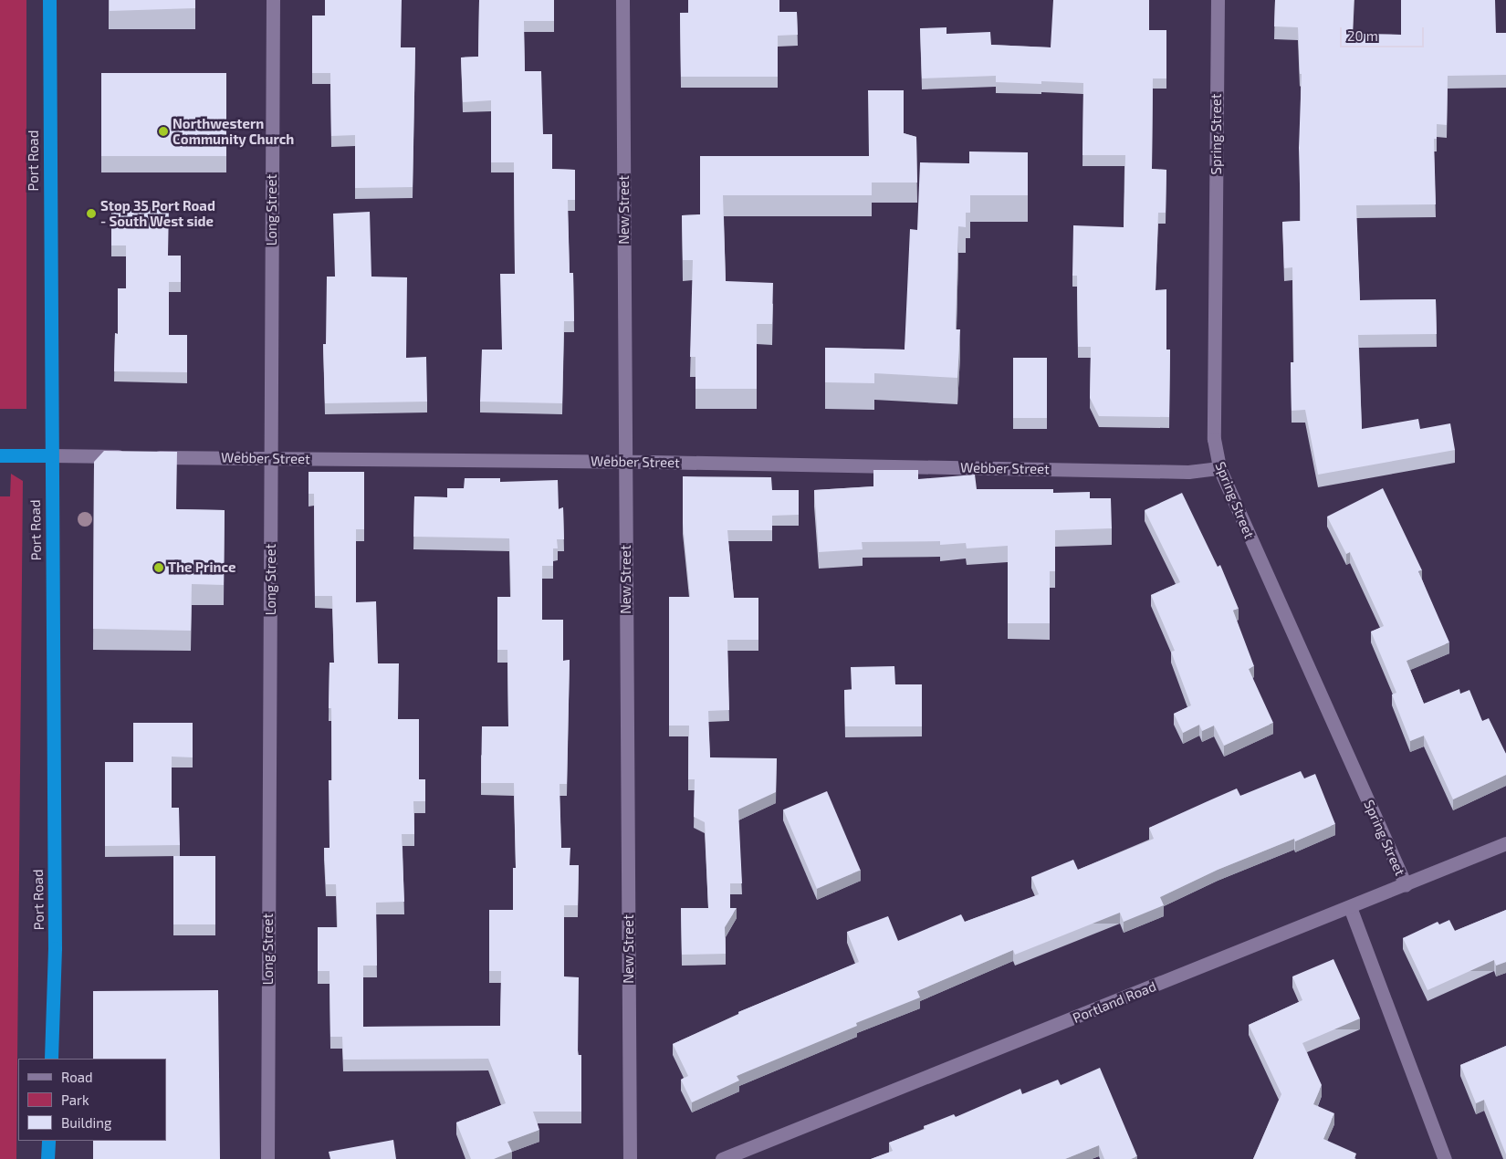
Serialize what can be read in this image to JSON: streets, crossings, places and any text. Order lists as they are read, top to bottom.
{
  "streets": {
    "highway": ["Port Road"],
    "street": [
      "Spring Street",
      "Long Street",
      "New Street",
      "Webber Street",
      "Portland Road"
    ]
  },
  "crossings": [
    ["Spring Street", "Webber Street"],
    ["Spring Street", "Portland Road"],
    ["Port Road", "Webber Street"],
    ["Long Street", "Webber Street"],
    ["New Street", "Webber Street"]
  ],
  "places": ["Northwestern Community Church", "Stop 35 Port Road - South West side", "The Prince"],
  "legend": ["Road", "Park", "Building"],
  "scale_bar": "20 m"
}
